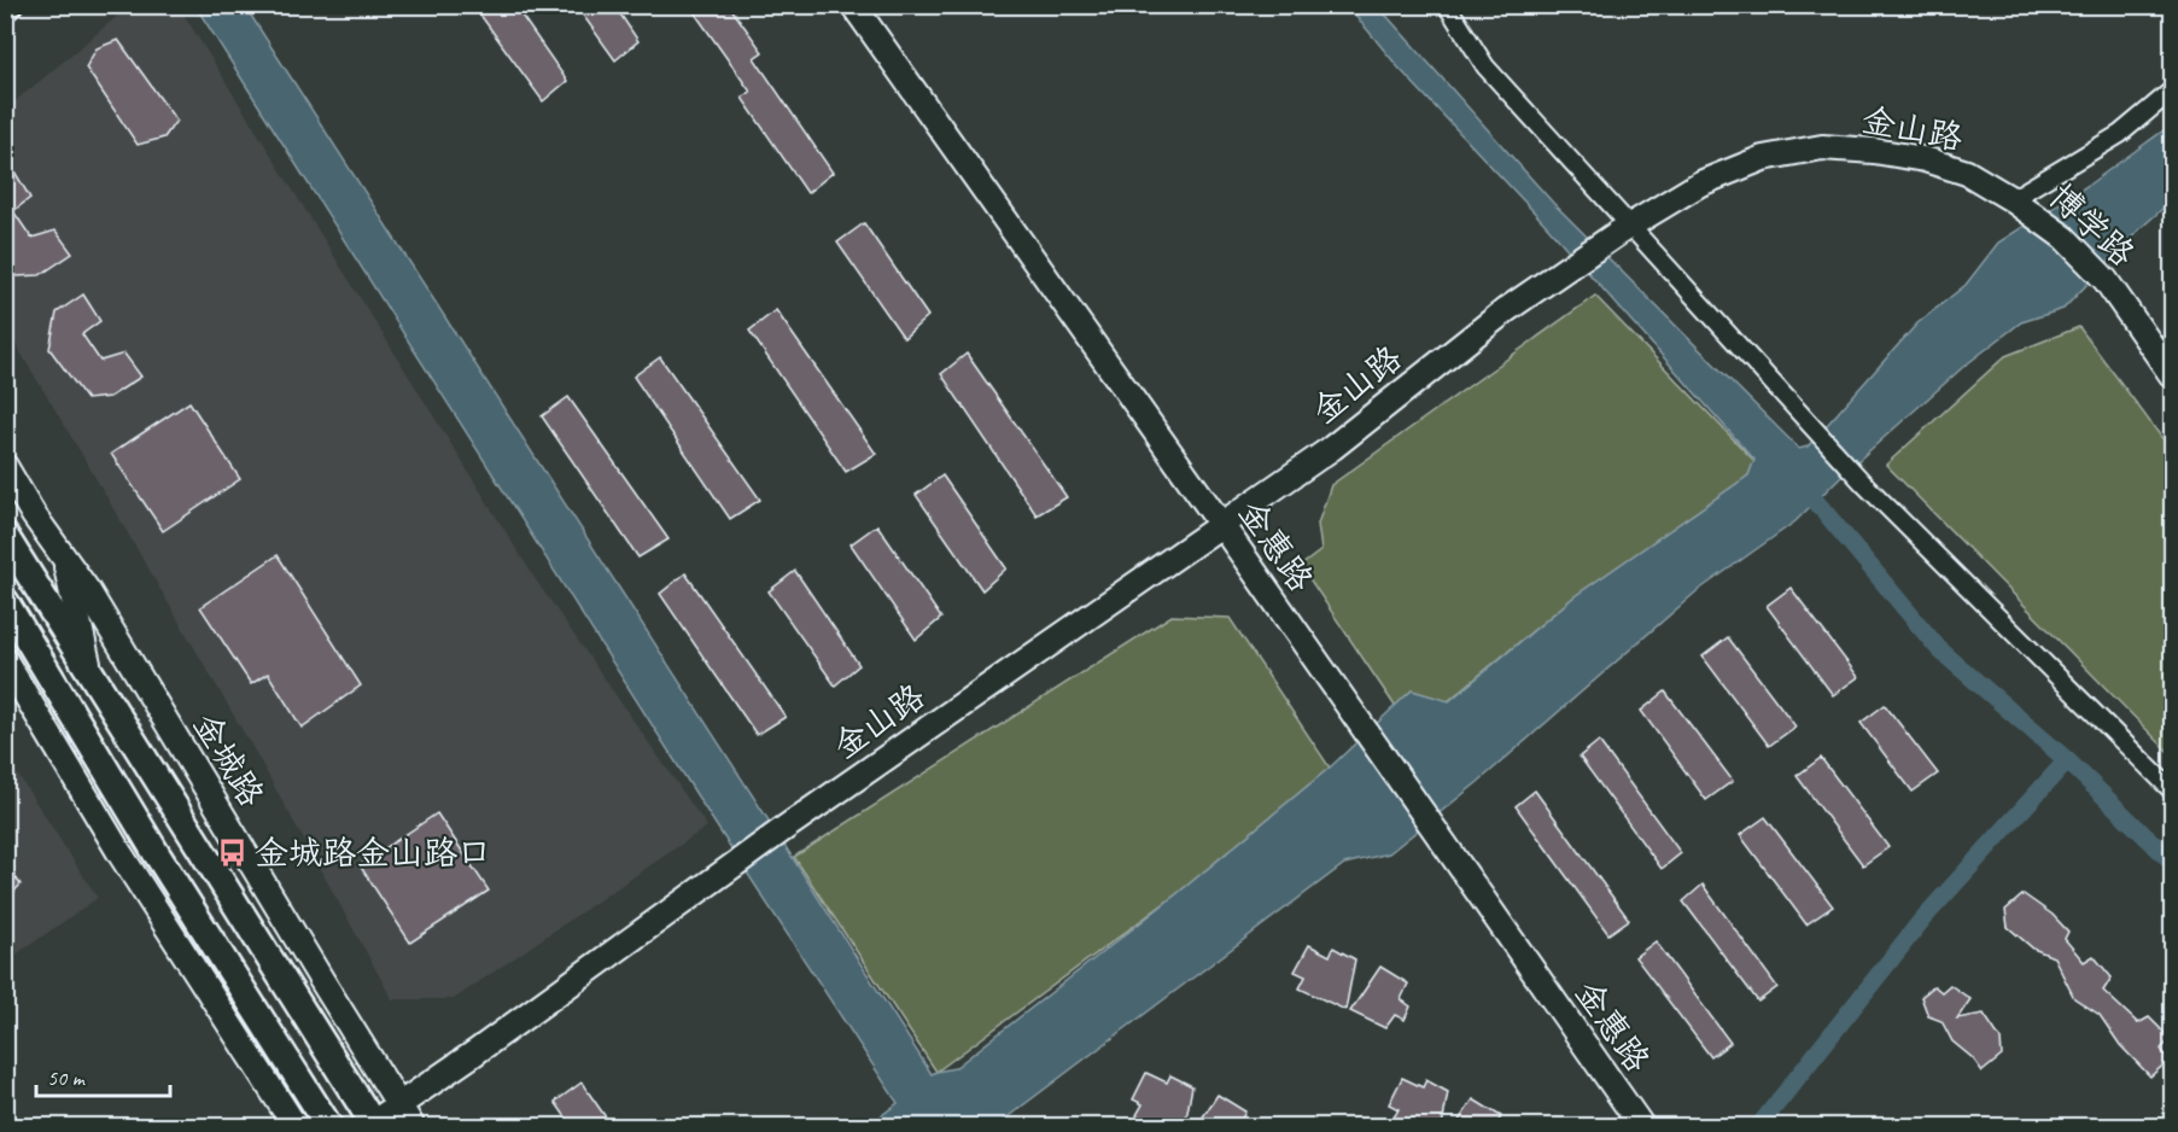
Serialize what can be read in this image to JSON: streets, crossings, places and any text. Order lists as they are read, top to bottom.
{
  "streets": {
    "main road": [
      "金山路",
      "博学路",
      "金惠路",
      "金城路"
    ]
  },
  "crossings": [
    ["金山路", "博学路"],
    ["金山路", "金惠路"],
    ["金山路", "金城路"]
  ],
  "places": {
    "bus stop": ["金城路金山路口"]
  },
  "scale_bar": "50 m"
}
